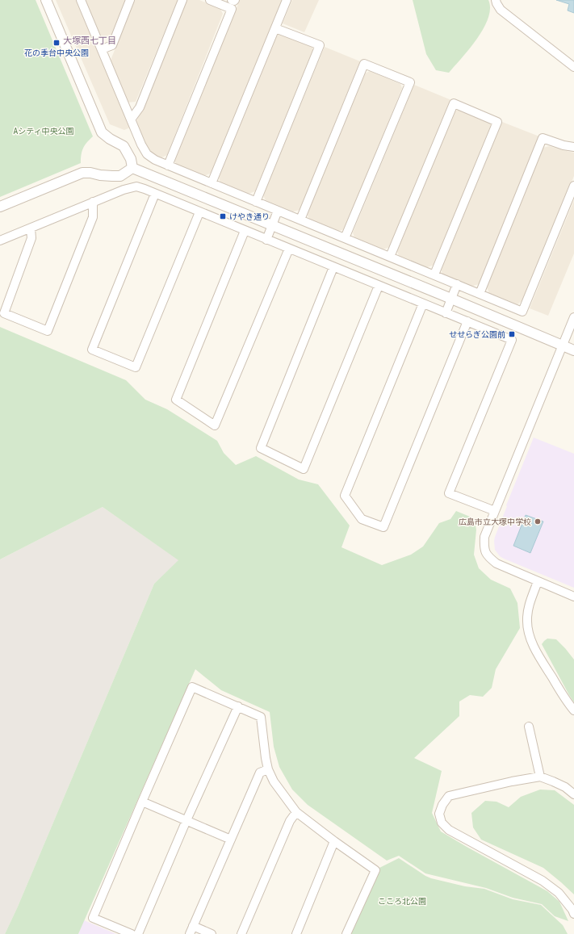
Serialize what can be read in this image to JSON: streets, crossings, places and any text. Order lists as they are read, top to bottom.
{
  "districts": ["大塚西七丁目"],
  "parks": ["Aシティ中央公園", "こころ北公園"],
  "places": {
    "transit": ["花の季台中央公園", "けやき通り", "せせらぎ公園前"],
    "other": ["広島市立大塚中学校"]
  }
}
